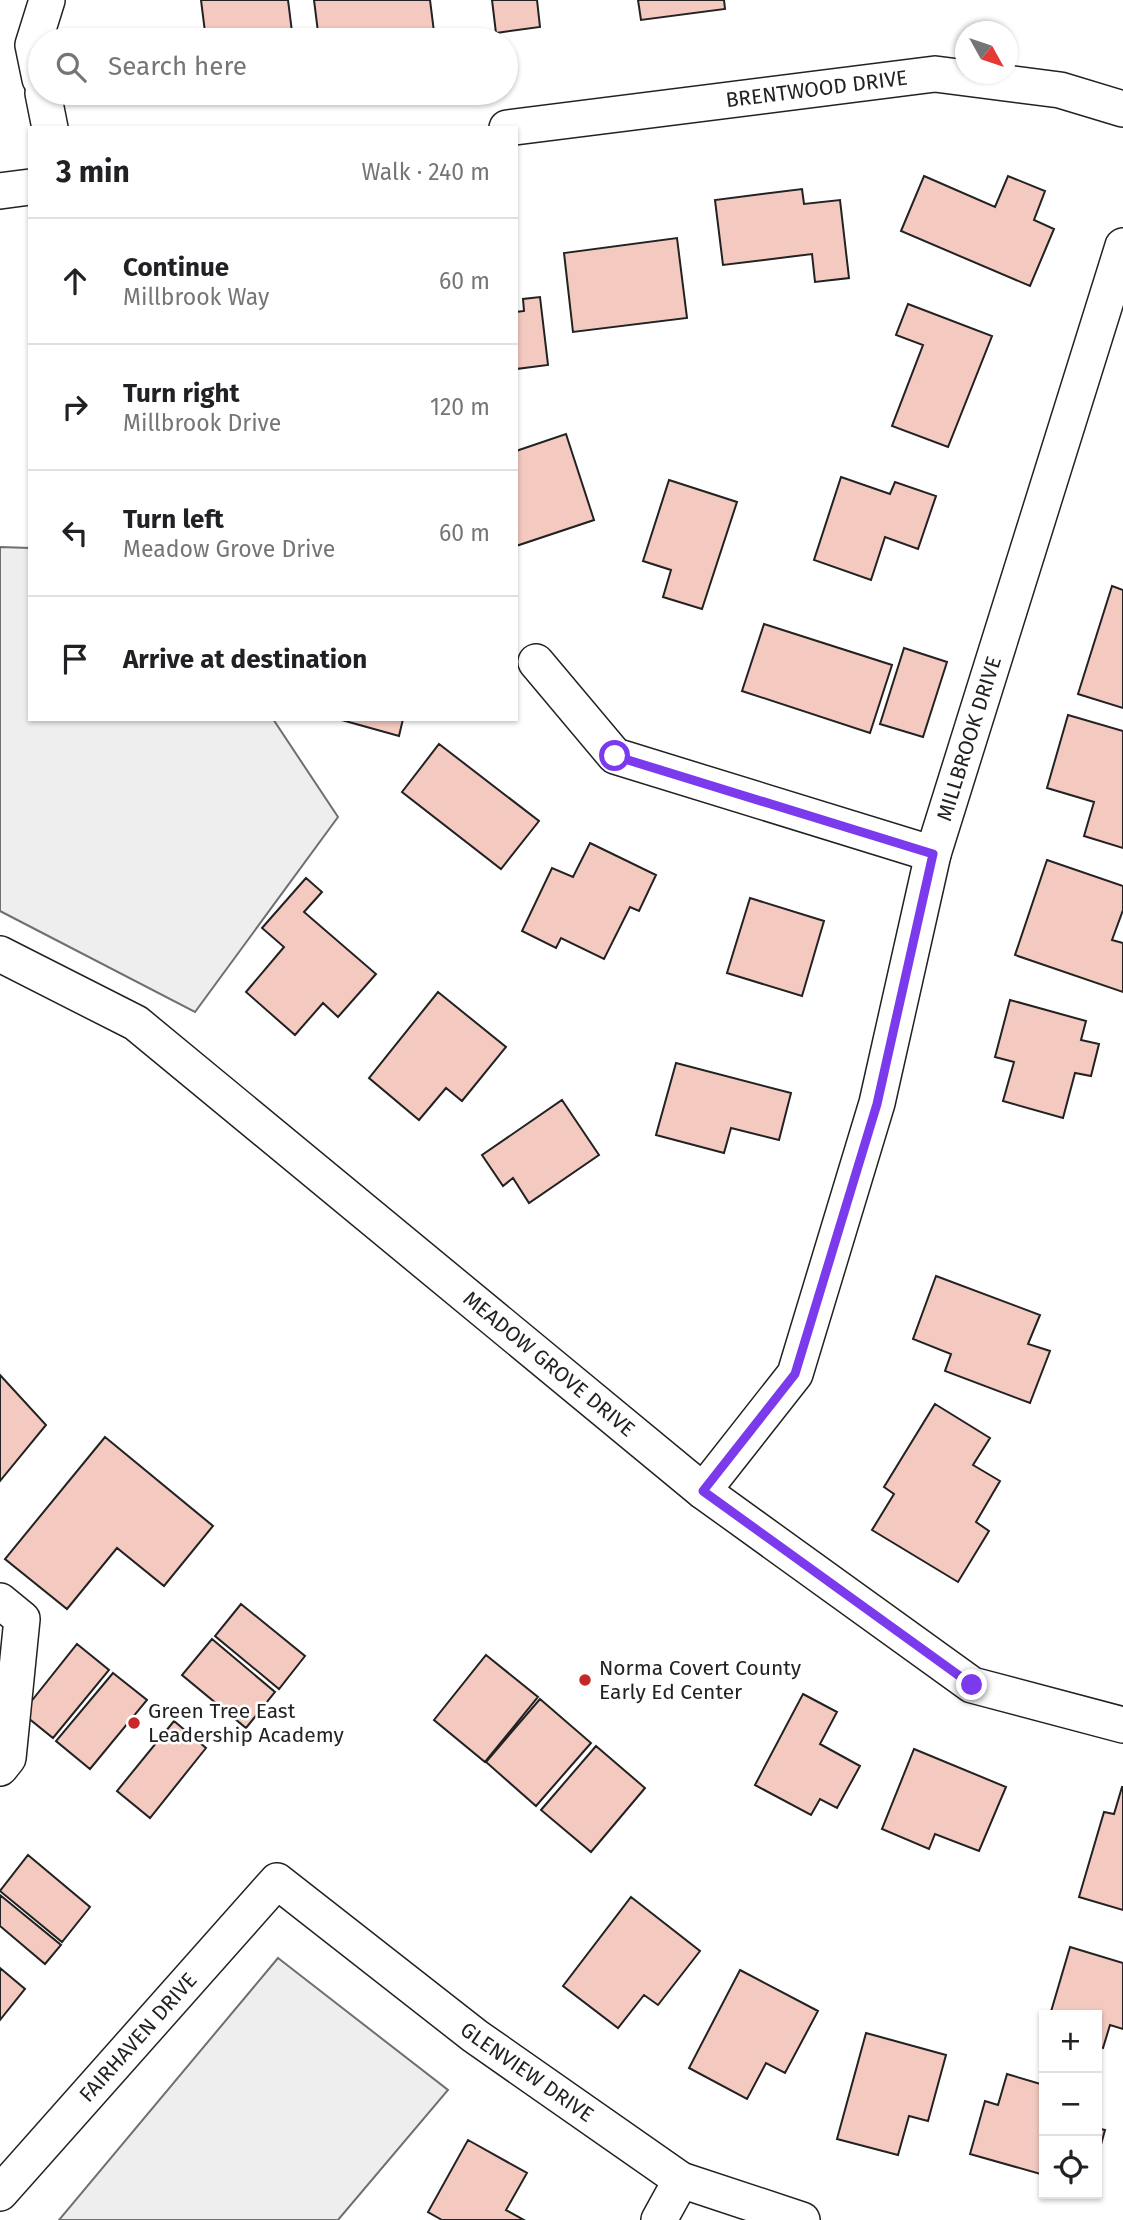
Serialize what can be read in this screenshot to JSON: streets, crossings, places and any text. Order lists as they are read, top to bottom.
{
  "streets": {
    "street": [
      "BRENTWOOD DRIVE",
      "MILLBROOK DRIVE",
      "MEADOW GROVE DRIVE",
      "FAIRHAVEN DRIVE",
      "GLENVIEW DRIVE"
    ]
  },
  "crossings": [
    ["MILLBROOK DRIVE", "MEADOW GROVE DRIVE"],
    ["FAIRHAVEN DRIVE", "GLENVIEW DRIVE"]
  ],
  "places": ["Norma Covert County Early Ed Center", "Green Tree East Leadership Academy"],
  "north": "bottom right",
  "page": {
    "search": "Search here",
    "heading": ["3 min", "Walk · 240 m"],
    "list": [
      ["Continue", "Millbrook Way", "60 m"],
      ["Turn right", "Millbrook Drive", "120 m"],
      ["Turn left", "Meadow Grove Drive", "60 m"],
      "Arrive at destination"
    ],
    "map_buttons": ["+", "−"]
  }
}
